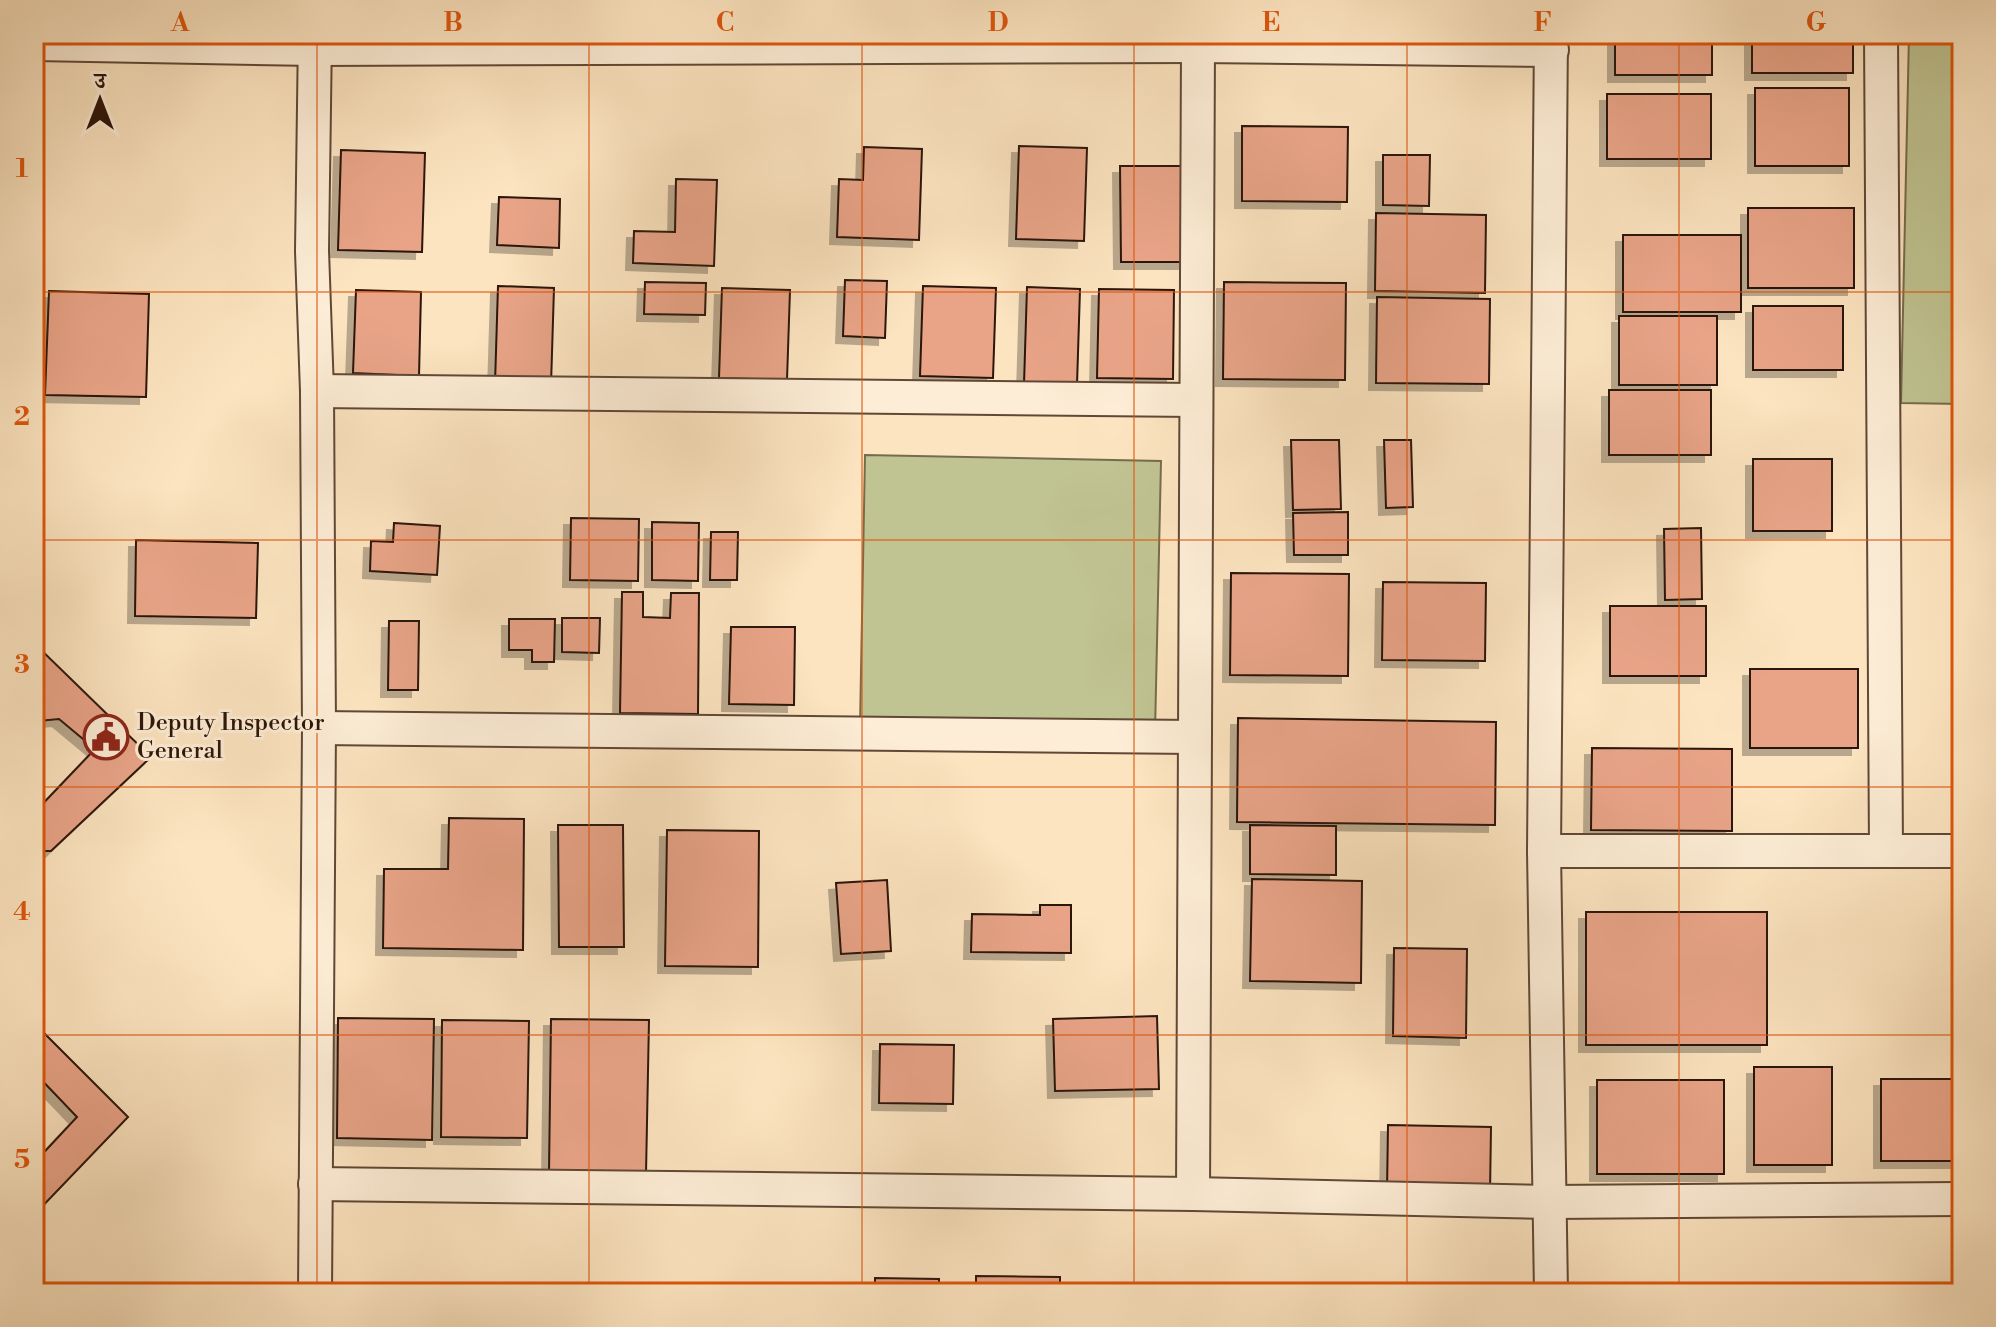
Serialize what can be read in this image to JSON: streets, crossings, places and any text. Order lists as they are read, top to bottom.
{
  "places": {
    "public building": ["Deputy Inspector General"]
  },
  "north": "top",
  "grid": {
    "columns": [
      "A",
      "B",
      "C",
      "D",
      "E",
      "F",
      "G"
    ],
    "rows": [
      "1",
      "2",
      "3",
      "4",
      "5"
    ]
  }
}
